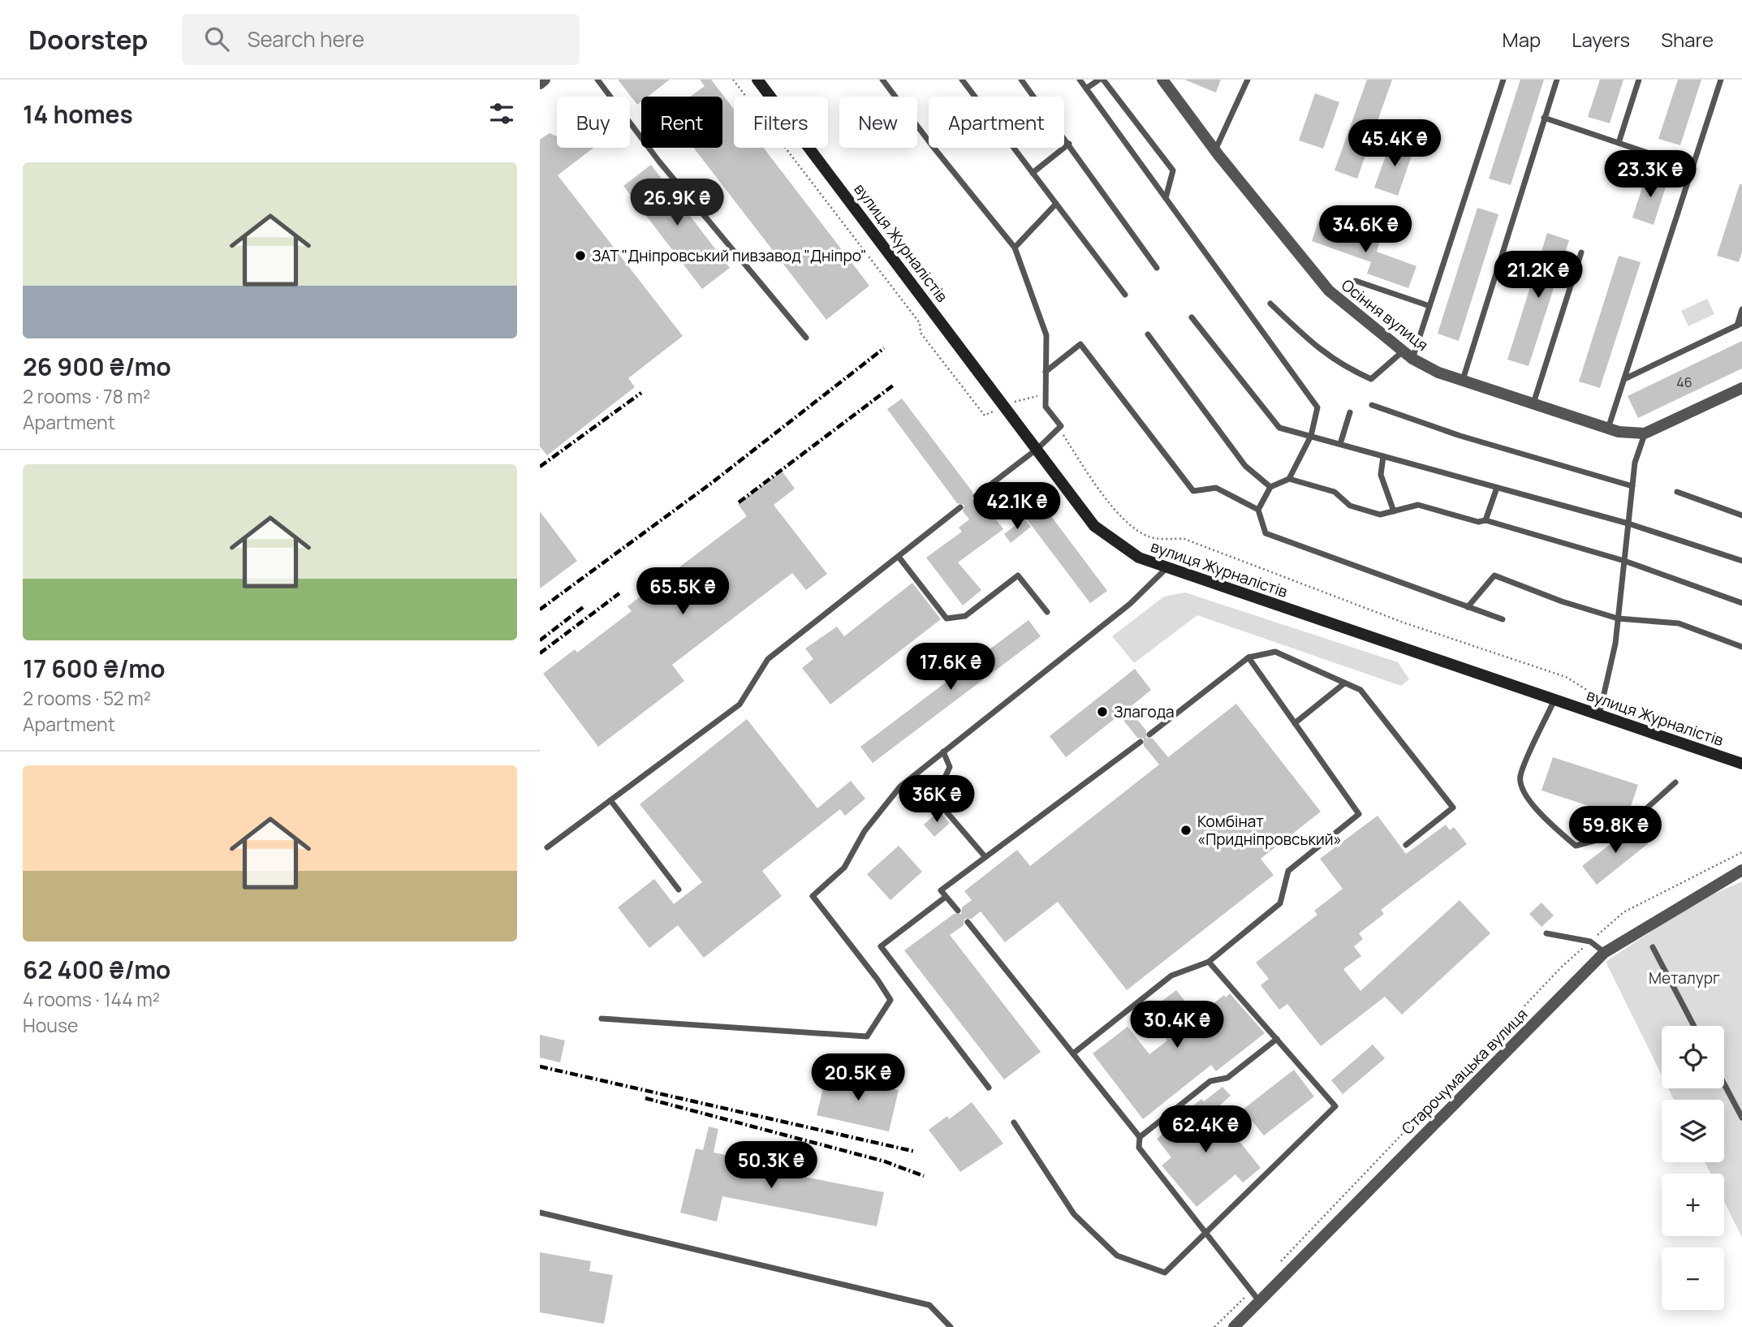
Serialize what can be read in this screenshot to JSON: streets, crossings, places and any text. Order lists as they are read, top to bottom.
{
  "streets": {
    "street": ["вулиця Журналістів", "Осіння вулиця", "Старочумацька вулиця"]
  },
  "parks": ["Металург"],
  "places": ["ЗАТ \"Дніпровський пивзавод \"Дніпро\"", "Злагода", "Комбінат «Придніпровський»"],
  "house_numbers": ["46"],
  "page": {
    "header": "Doorstep",
    "search": "Search here",
    "nav": ["Map", "Layers", "Share"],
    "heading": "14 homes",
    "chip": [
      "Buy",
      "Rent",
      "Filters",
      "New",
      "Apartment"
    ],
    "price": [
      "45.4K ₴",
      "23.3K ₴",
      "26.9K ₴",
      "34.6K ₴",
      "21.2K ₴",
      "42.1K ₴",
      "65.5K ₴",
      "17.6K ₴",
      "36K ₴",
      "59.8K ₴",
      "30.4K ₴",
      "20.5K ₴",
      "62.4K ₴",
      "50.3K ₴"
    ],
    "list": [
      {
        "name": "26 900 ₴/mo",
        "note": "2 rooms · 78 m² · Apartment"
      },
      {
        "name": "17 600 ₴/mo",
        "note": "2 rooms · 52 m² · Apartment"
      },
      {
        "name": "62 400 ₴/mo",
        "note": "4 rooms · 144 m² · House"
      }
    ],
    "map_buttons": ["+", "−"]
  }
}
